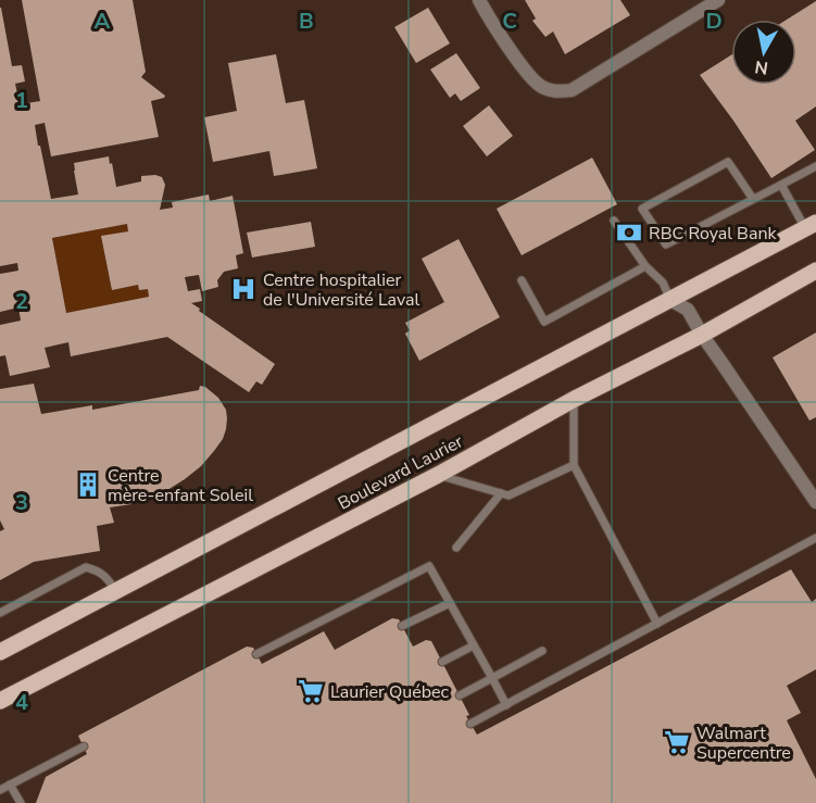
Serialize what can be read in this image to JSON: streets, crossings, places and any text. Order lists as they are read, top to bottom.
{
  "streets": {
    "main road": ["Boulevard Laurier"]
  },
  "places": {
    "bank": ["RBC Royal Bank"],
    "hospital": ["Centre hospitalier de l'Université Laval"],
    "building": ["Centre mère-enfant Soleil"],
    "supermarket": ["Laurier Québec", "Walmart Supercentre"]
  },
  "north": "bottom",
  "grid": {
    "columns": [
      "A",
      "B",
      "C",
      "D"
    ],
    "rows": [
      "1",
      "2",
      "3",
      "4"
    ]
  }
}
